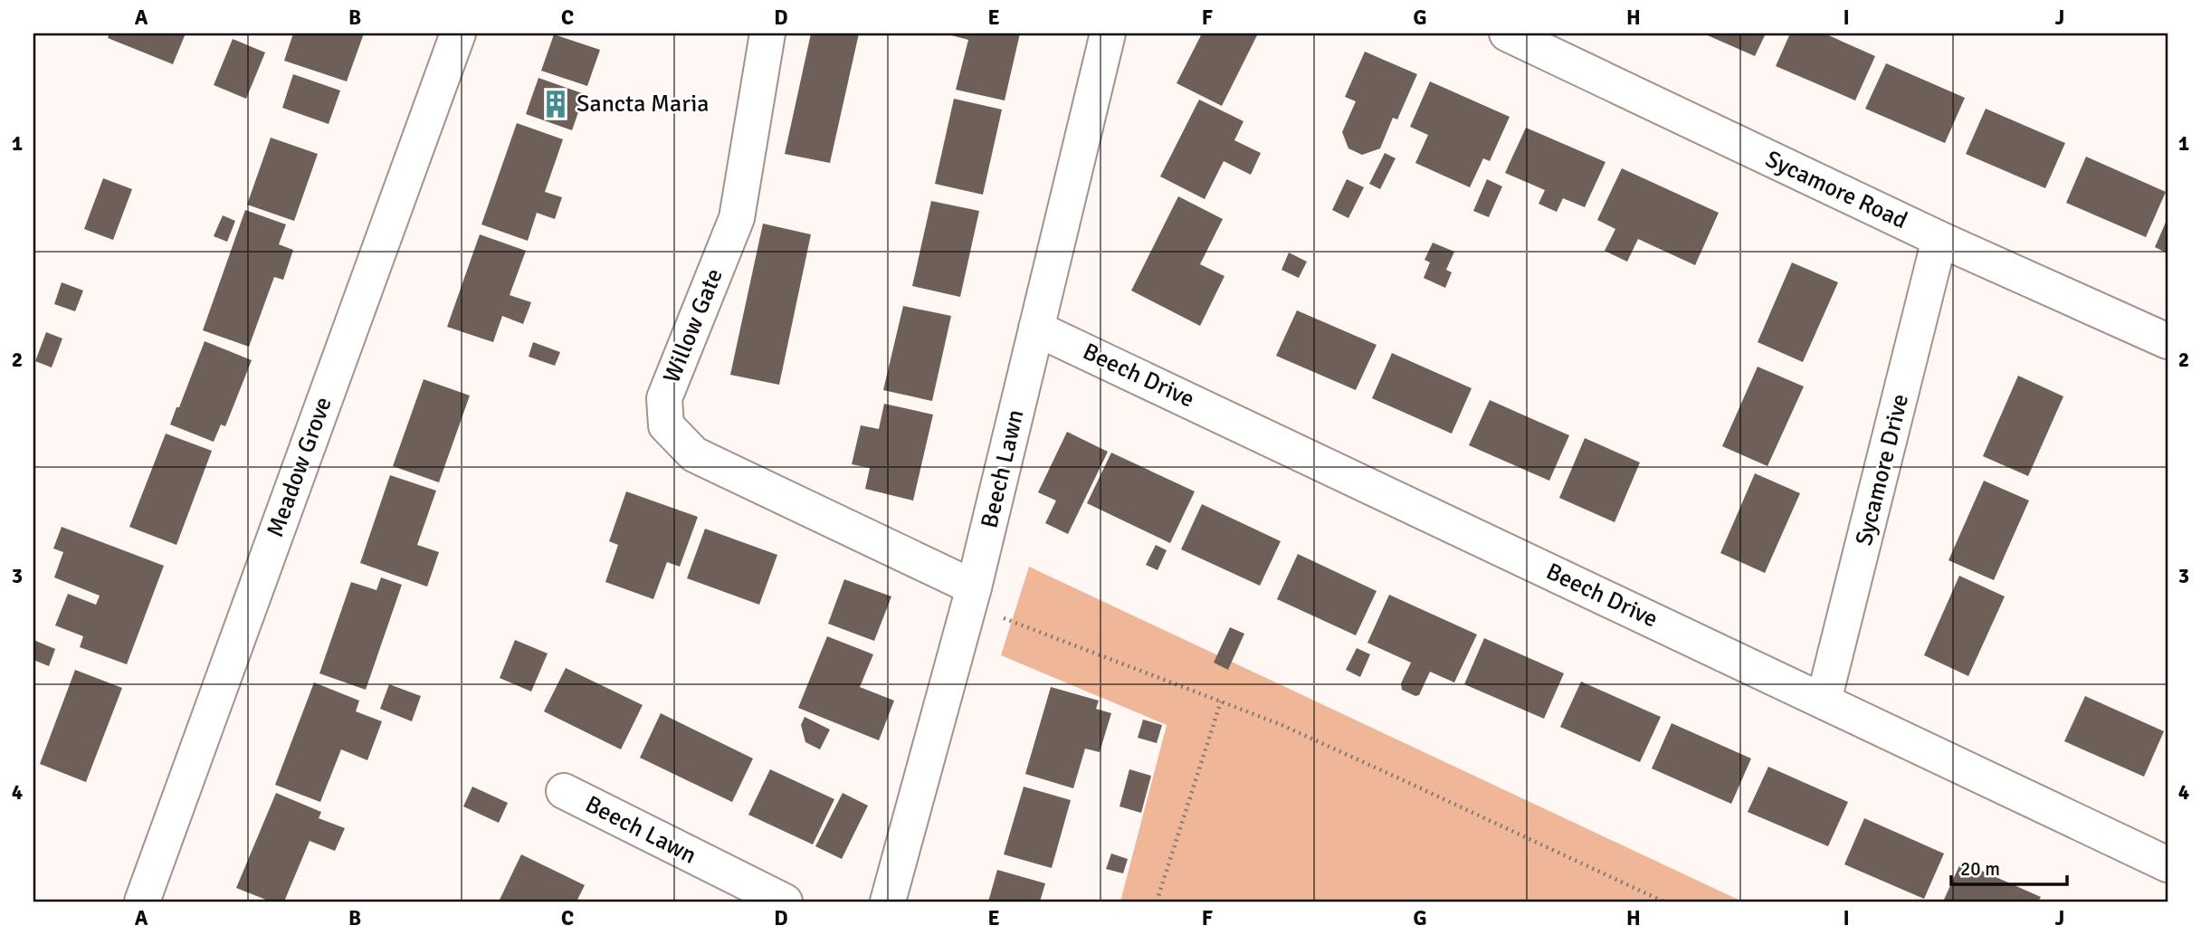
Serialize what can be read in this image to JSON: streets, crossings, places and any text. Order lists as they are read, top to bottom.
{
  "streets": {
    "street": [
      "Sycamore Road",
      "Willow Gate",
      "Beech Drive",
      "Meadow Grove",
      "Beech Lawn",
      "Sycamore Drive"
    ]
  },
  "crossings": [
    ["Sycamore Road", "Sycamore Drive"],
    ["Willow Gate", "Beech Lawn"],
    ["Beech Drive", "Beech Lawn"],
    ["Beech Drive", "Sycamore Drive"]
  ],
  "places": {
    "building": ["Sancta Maria"]
  },
  "scale_bar": "20 m",
  "grid": {
    "columns": [
      "A",
      "B",
      "C",
      "D",
      "E",
      "F",
      "G",
      "H",
      "I",
      "J"
    ],
    "rows": [
      "1",
      "2",
      "3",
      "4"
    ]
  }
}
